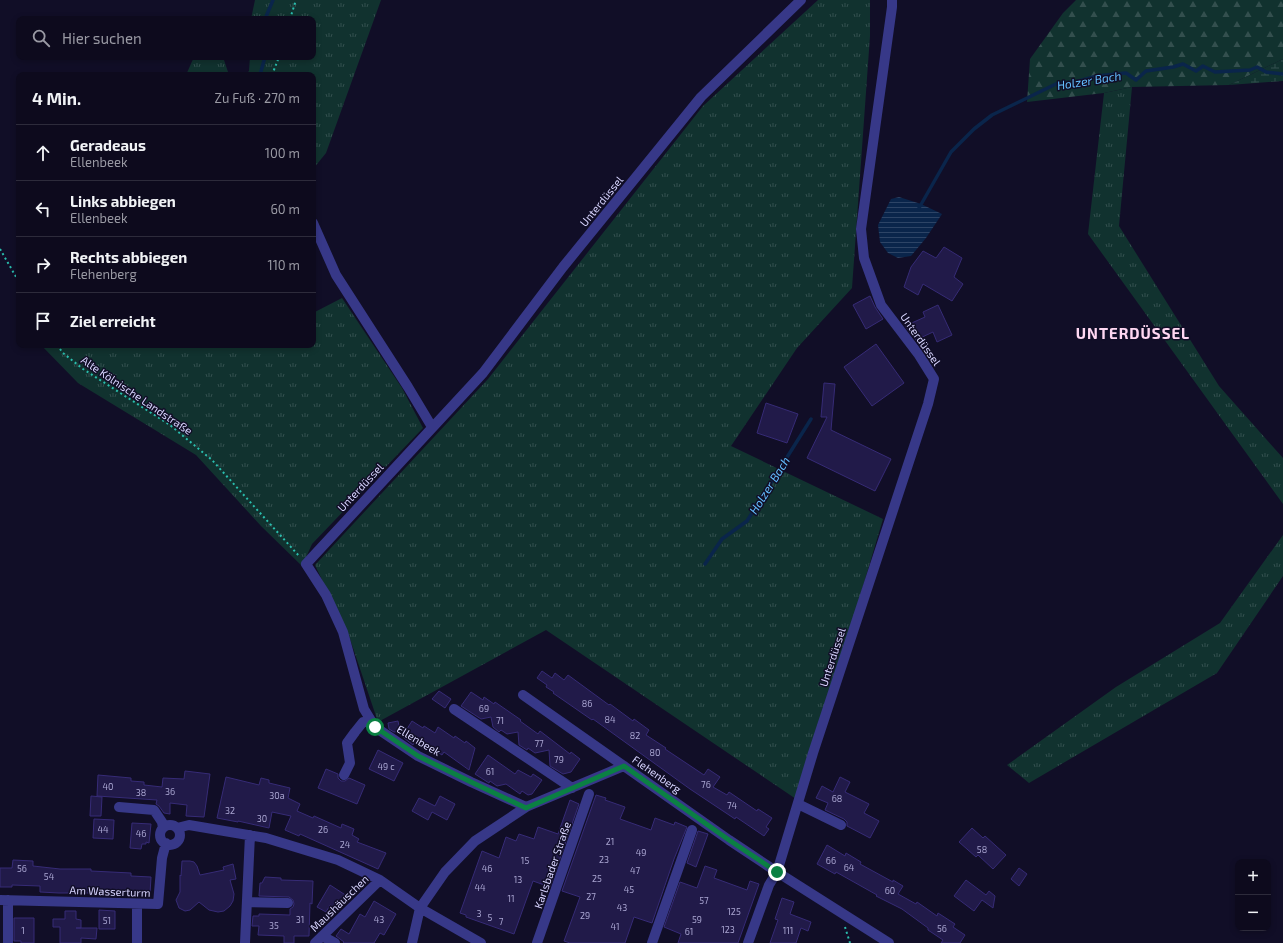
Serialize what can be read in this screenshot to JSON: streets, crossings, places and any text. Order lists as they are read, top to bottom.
{
  "streets": {
    "street": [
      "Unterdüssel",
      "Ellenbeek",
      "Flehenberg",
      "Karlsbader Straße",
      "Am Wasserturm",
      "Maushäuschen"
    ],
    "path": ["Alte Kölnische Landstraße"]
  },
  "crossings": [
    ["Unterdüssel", "Alte Kölnische Landstraße"],
    ["Unterdüssel", "Ellenbeek"],
    ["Alte Kölnische Landstraße", "Ellenbeek"]
  ],
  "districts": ["UNTERDÜSSEL"],
  "water": ["Holzer Bach"],
  "house_numbers": [
    "86",
    "69",
    "84",
    "71",
    "82",
    "77",
    "80",
    "79",
    "49 c",
    "61",
    "76",
    "40",
    "36",
    "38",
    "30a",
    "68",
    "74",
    "32",
    "30",
    "44",
    "26",
    "46",
    "21",
    "24",
    "58",
    "49",
    "23",
    "15",
    "66",
    "64",
    "56",
    "46",
    "47",
    "54",
    "25",
    "13",
    "44",
    "45",
    "60",
    "27",
    "11",
    "57",
    "43",
    "125",
    "3",
    "29",
    "5",
    "31",
    "43",
    "59",
    "51",
    "7",
    "35",
    "41",
    "56",
    "123",
    "1",
    "111",
    "61"
  ],
  "page": {
    "search": "Hier suchen",
    "heading": ["4 Min.", "Zu Fuß · 270 m"],
    "list": [
      ["Geradeaus", "Ellenbeek", "100 m"],
      ["Links abbiegen", "Ellenbeek", "60 m"],
      ["Rechts abbiegen", "Flehenberg", "110 m"],
      "Ziel erreicht"
    ],
    "map_buttons": ["+", "−"]
  }
}
